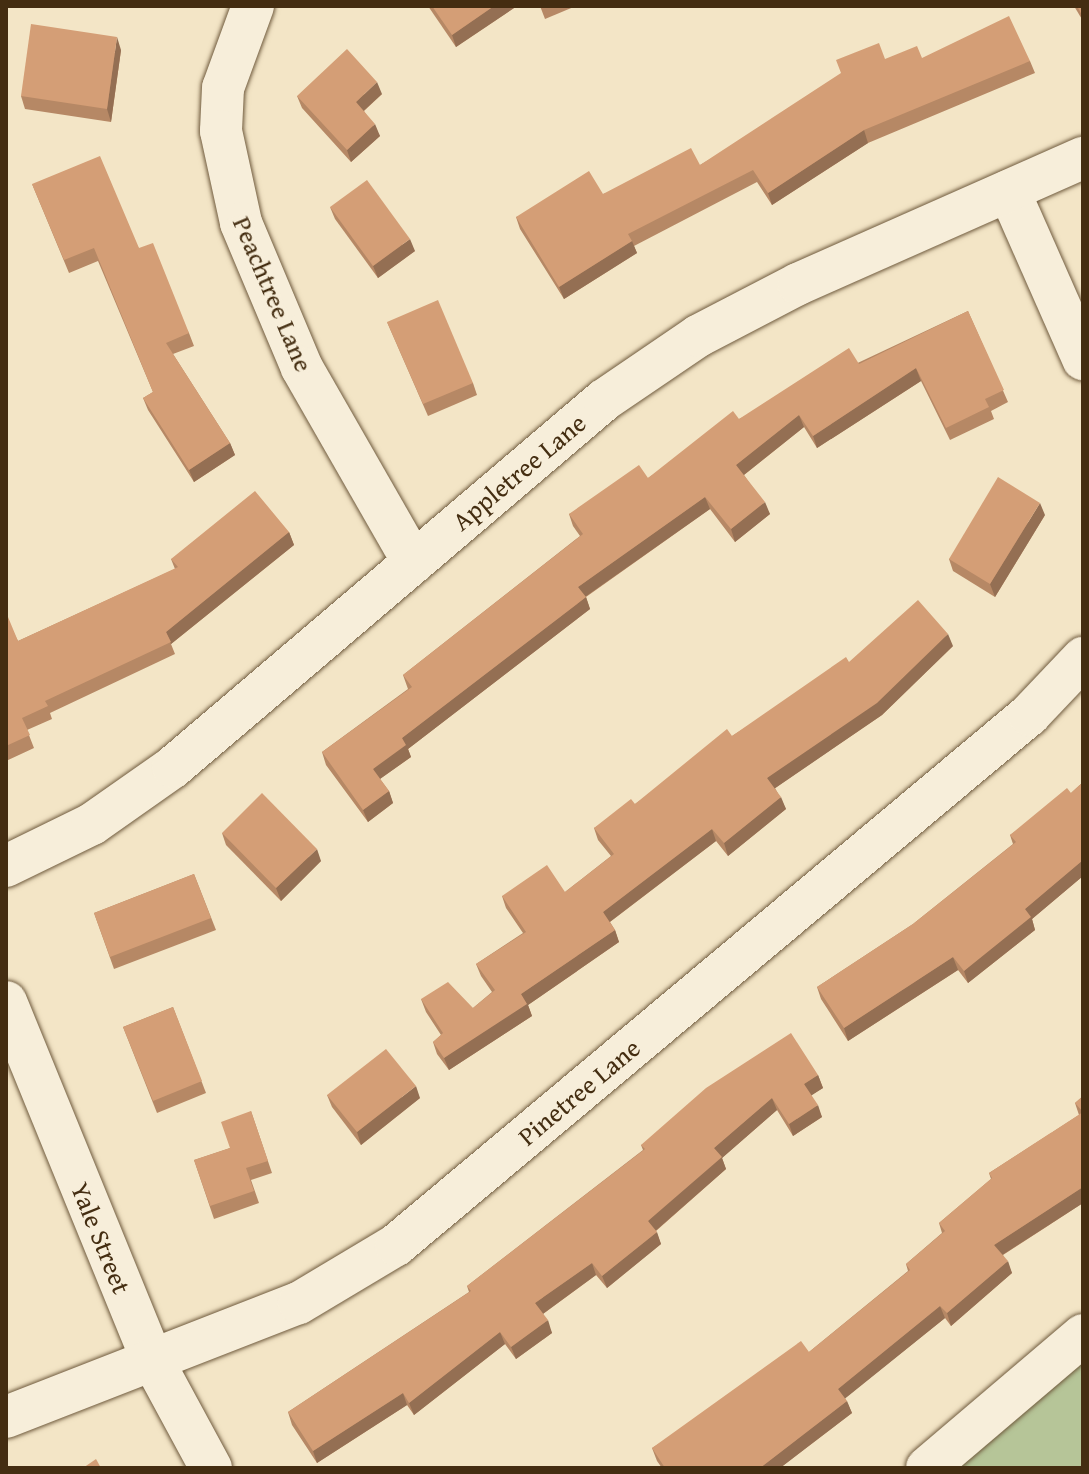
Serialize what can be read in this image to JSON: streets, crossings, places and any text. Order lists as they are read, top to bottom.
{
  "streets": {
    "street": [
      "Peachtree Lane",
      "Appletree Lane",
      "Pinetree Lane",
      "Yale Street"
    ]
  },
  "crossings": [
    ["Peachtree Lane", "Appletree Lane"],
    ["Pinetree Lane", "Yale Street"]
  ]
}
